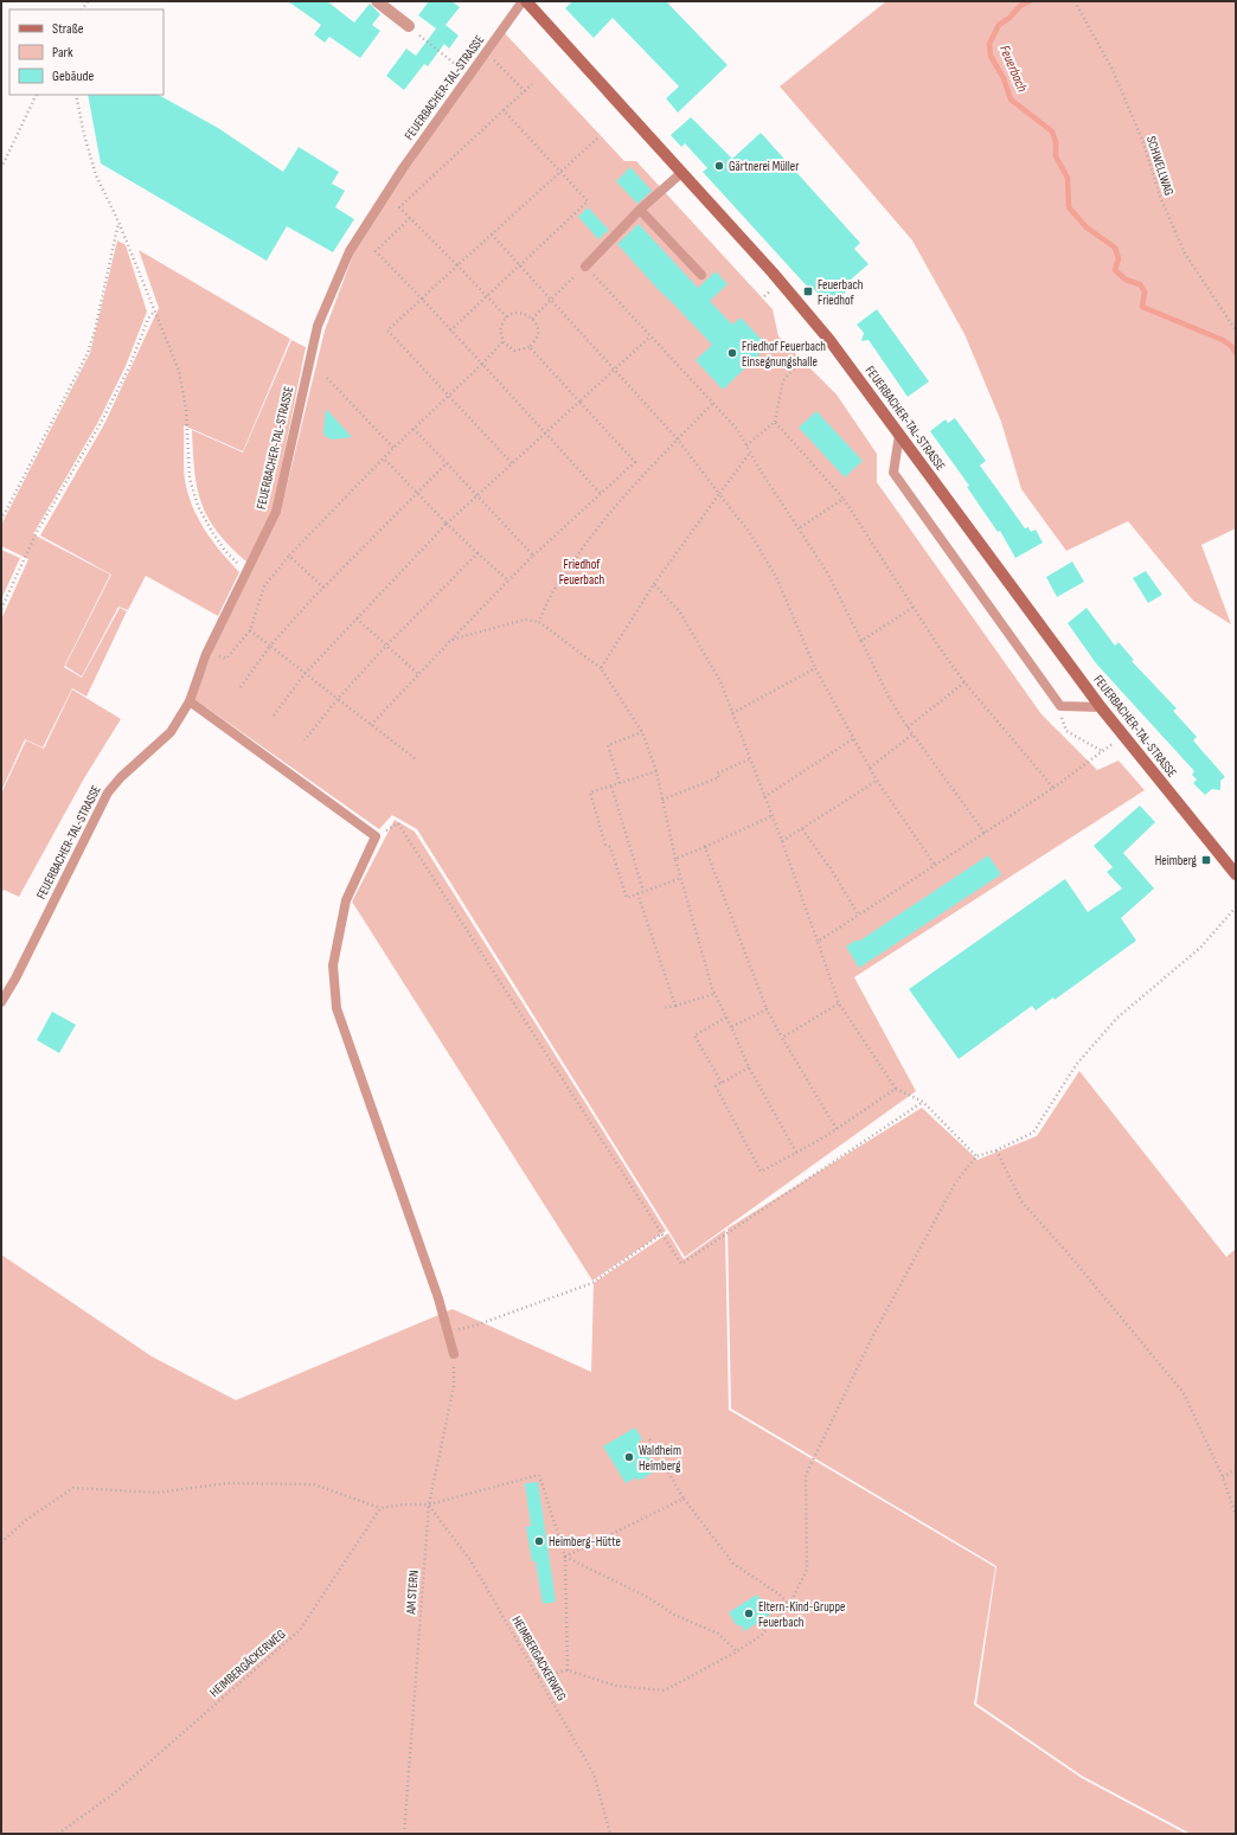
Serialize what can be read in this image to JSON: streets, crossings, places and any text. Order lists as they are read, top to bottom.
{
  "streets": {
    "main road": ["FEUERBACHER-TAL-STRASSE"],
    "path": [
      "SCHWELLWAG",
      "AM STERN",
      "HEIMBERGACKERWEG",
      "HEIMBERGÄCKERWEG"
    ]
  },
  "crossings": [
    ["AM STERN", "HEIMBERGACKERWEG"]
  ],
  "water": ["Feuerbach"],
  "parks": ["Friedhof Feuerbach"],
  "places": {
    "other": [
      "Gärtnerei Müller",
      "Friedhof Feuerbach Einsegnungshalle",
      "Waldheim Heimberg",
      "Heimberg-Hütte",
      "Eltern-Kind-Gruppe Feuerbach"
    ],
    "transit": ["Feuerbach Friedhof", "Heimberg"]
  },
  "legend": ["Straße", "Park", "Gebäude"]
}
